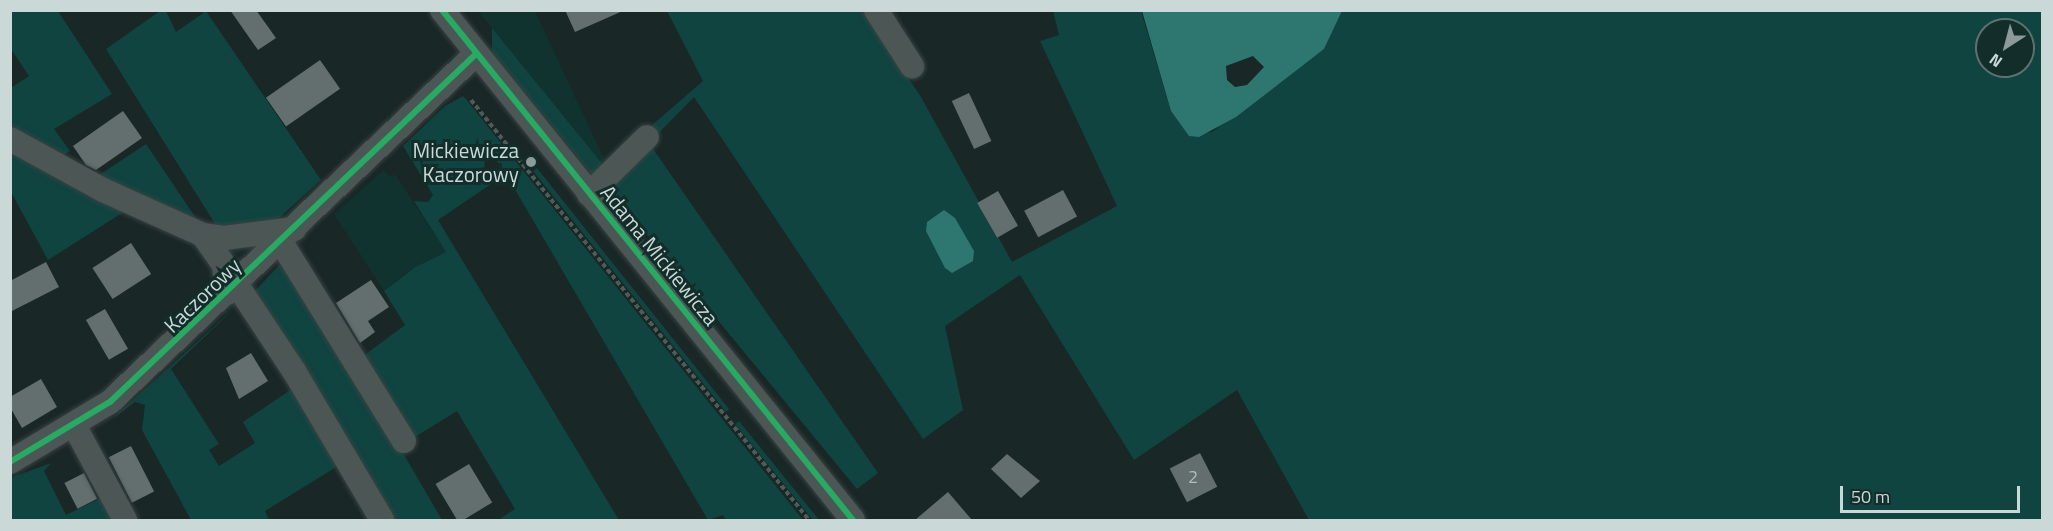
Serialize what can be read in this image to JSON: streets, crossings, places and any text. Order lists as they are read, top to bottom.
{
  "streets": {
    "street": ["Adama Mickiewicza", "Kaczorowy"]
  },
  "crossings": [
    ["Adama Mickiewicza", "Kaczorowy"]
  ],
  "places": ["Mickiewicza Kaczorowy"],
  "house_numbers": ["2"],
  "scale_bar": "50 m",
  "north": "bottom left"
}
